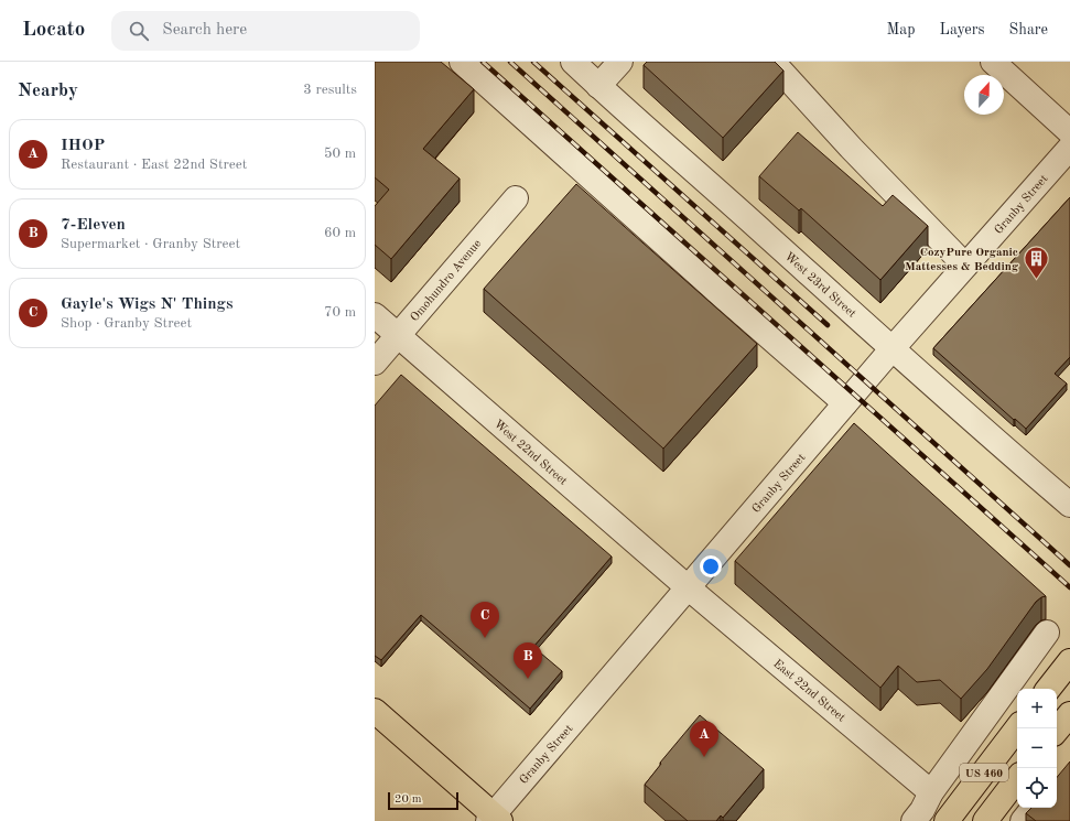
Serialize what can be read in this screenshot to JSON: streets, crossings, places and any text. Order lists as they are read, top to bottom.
{
  "streets": {
    "main road": ["US 460"],
    "street": [
      "Granby Street",
      "Omohundro Avenue",
      "West 23rd Street",
      "West 22nd Street",
      "East 22nd Street"
    ]
  },
  "crossings": [
    ["Granby Street", "West 23rd Street"],
    ["Granby Street", "West 22nd Street"],
    ["Granby Street", "East 22nd Street"],
    ["Omohundro Avenue", "West 22nd Street"],
    ["West 22nd Street", "East 22nd Street"]
  ],
  "places": {
    "building": ["CozyPure Organic Mattesses & Bedding"]
  },
  "scale_bar": "20 m",
  "north": "top",
  "page": {
    "header": "Locato",
    "search": "Search here",
    "nav": ["Map", "Layers", "Share"],
    "heading": ["Nearby", "3 results"],
    "list": [
      {
        "mark": "A",
        "name": "IHOP",
        "note": "Restaurant · East 22nd Street",
        "value": "50 m"
      },
      {
        "mark": "B",
        "name": "7-Eleven",
        "note": "Supermarket · Granby Street",
        "value": "60 m"
      },
      {
        "mark": "C",
        "name": "Gayle's Wigs N' Things",
        "note": "Shop · Granby Street",
        "value": "70 m"
      }
    ],
    "pins": ["C", "B", "A"],
    "map_buttons": ["+", "−"],
    "scale": "20 m"
  }
}
